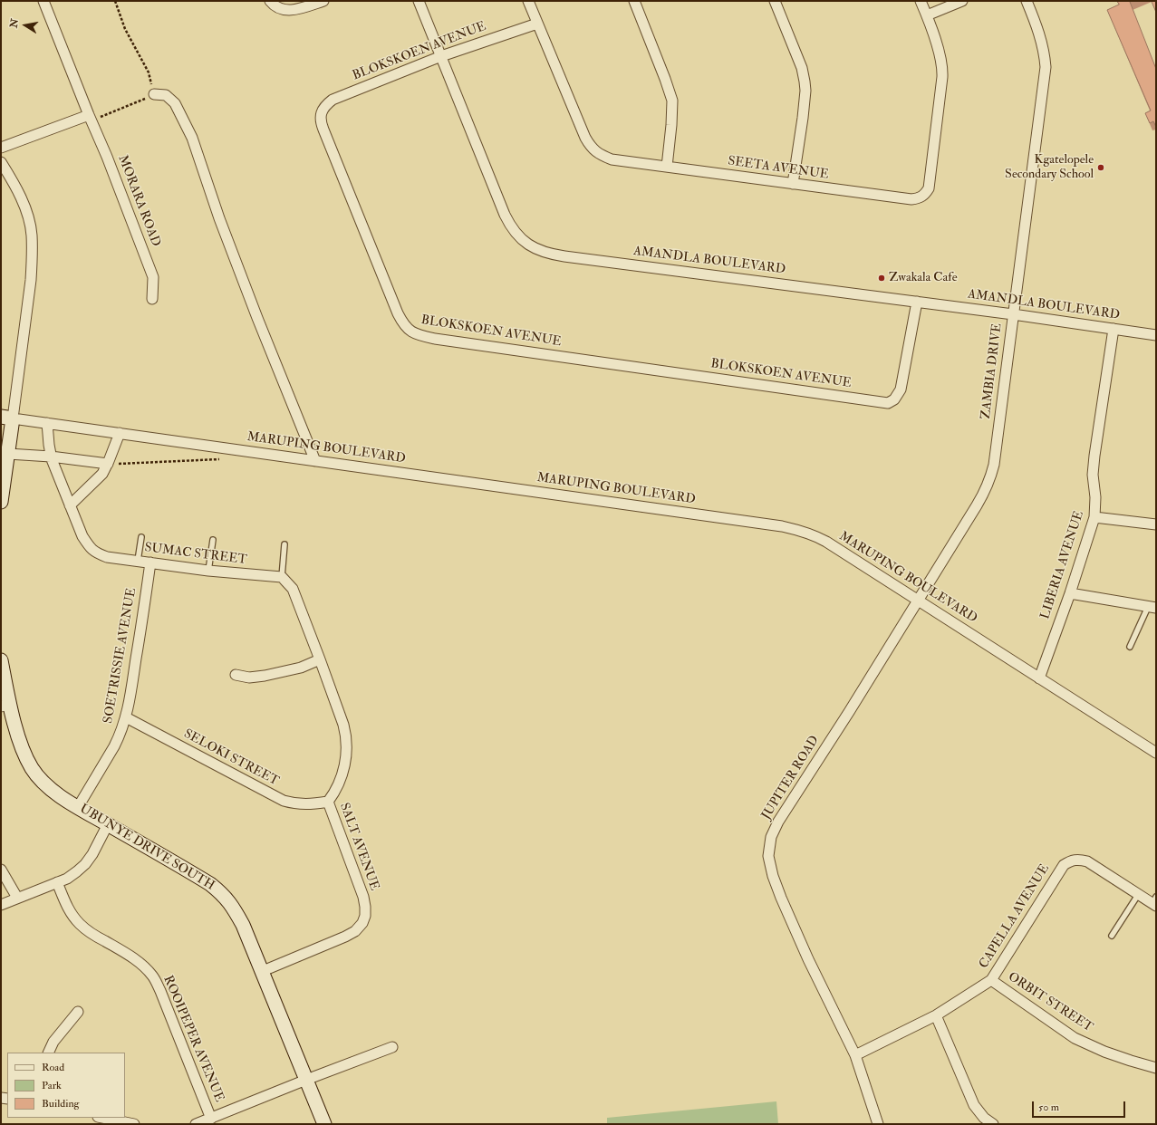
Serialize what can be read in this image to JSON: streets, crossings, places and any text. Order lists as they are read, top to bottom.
{
  "streets": {
    "street": [
      "BLOKSKOEN AVENUE",
      "SEETA AVENUE",
      "MORARA ROAD",
      "AMANDLA BOULEVARD",
      "ZAMBIA DRIVE",
      "MARUPING BOULEVARD",
      "SUMAC STREET",
      "LIBERIA AVENUE",
      "SOETRISSIE AVENUE",
      "SELOKI STREET",
      "JUPITER ROAD",
      "SALT AVENUE",
      "UBUNYE DRIVE SOUTH",
      "CAPELLA AVENUE",
      "ORBIT STREET",
      "ROOIPEPER AVENUE"
    ]
  },
  "crossings": [
    ["BLOKSKOEN AVENUE", "SEETA AVENUE"],
    ["BLOKSKOEN AVENUE", "AMANDLA BOULEVARD"],
    ["AMANDLA BOULEVARD", "ZAMBIA DRIVE"],
    ["AMANDLA BOULEVARD", "LIBERIA AVENUE"],
    ["ZAMBIA DRIVE", "MARUPING BOULEVARD"],
    ["ZAMBIA DRIVE", "JUPITER ROAD"],
    ["MARUPING BOULEVARD", "SUMAC STREET"],
    ["MARUPING BOULEVARD", "LIBERIA AVENUE"],
    ["MARUPING BOULEVARD", "JUPITER ROAD"],
    ["SUMAC STREET", "SOETRISSIE AVENUE"],
    ["SUMAC STREET", "SALT AVENUE"],
    ["SOETRISSIE AVENUE", "SELOKI STREET"],
    ["SOETRISSIE AVENUE", "UBUNYE DRIVE SOUTH"],
    ["SELOKI STREET", "SALT AVENUE"],
    ["JUPITER ROAD", "CAPELLA AVENUE"],
    ["SALT AVENUE", "UBUNYE DRIVE SOUTH"],
    ["CAPELLA AVENUE", "ORBIT STREET"]
  ],
  "places": ["Kgatelopele Secondary School", "Zwakala Cafe"],
  "legend": ["Road", "Park", "Building"],
  "scale_bar": "50 m",
  "north": "left"
}
